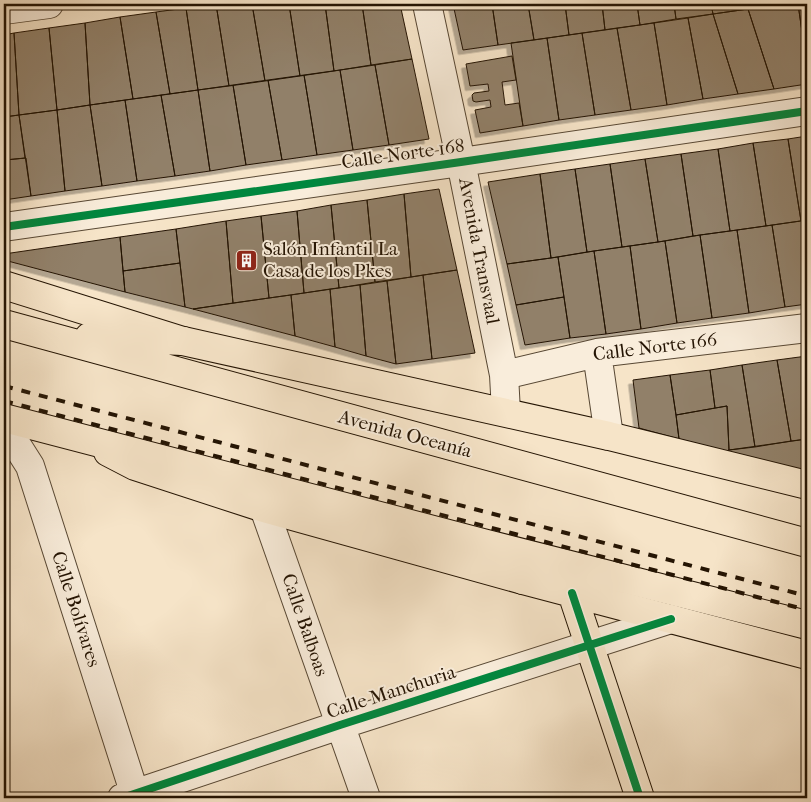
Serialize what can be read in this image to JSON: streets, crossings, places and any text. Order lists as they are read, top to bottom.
{
  "streets": {
    "main road": ["Avenida Oceanía"],
    "street": [
      "Calle Norte 168",
      "Avenida Transvaal",
      "Calle Norte 166",
      "Calle Bolívares",
      "Calle Balboas",
      "Calle Manchuria"
    ]
  },
  "crossings": [
    ["Calle Norte 168", "Avenida Transvaal"],
    ["Avenida Transvaal", "Calle Norte 166"],
    ["Calle Bolívares", "Calle Manchuria"],
    ["Calle Balboas", "Calle Manchuria"]
  ],
  "places": {
    "building": ["Salón Infantil La Casa de los Pkes"]
  }
}
